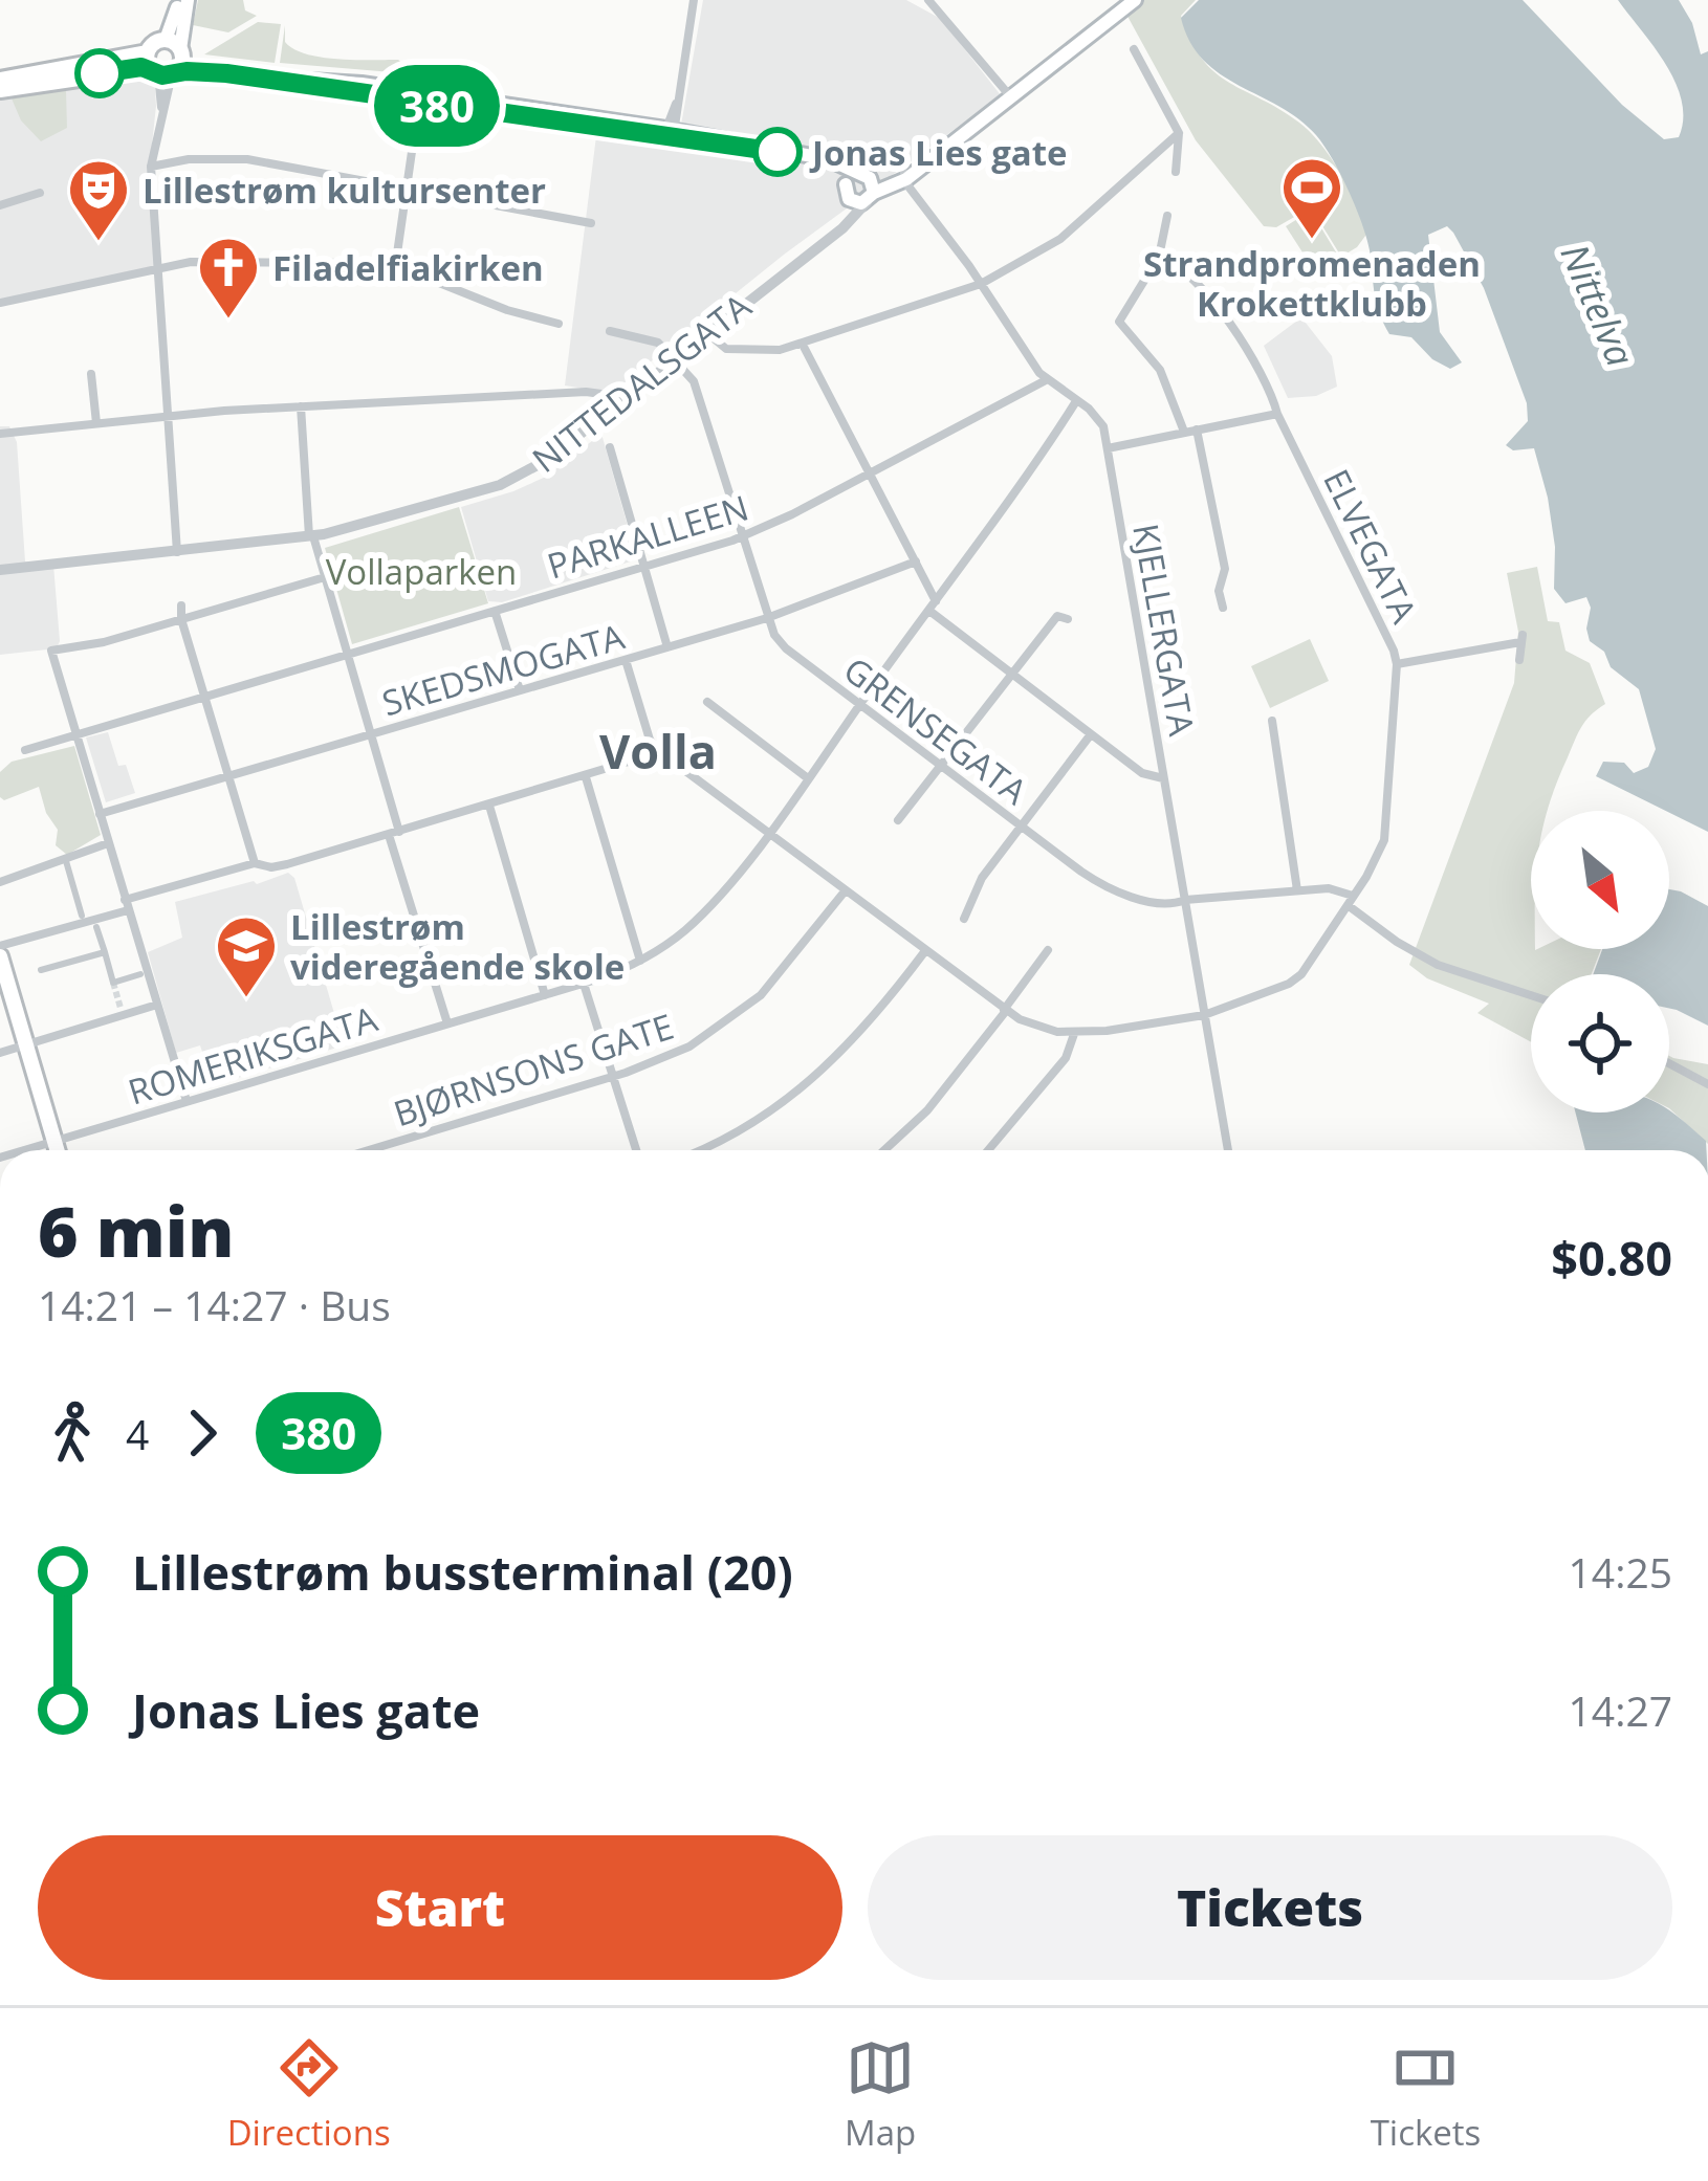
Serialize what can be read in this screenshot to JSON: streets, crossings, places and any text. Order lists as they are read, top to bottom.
{
  "streets": {
    "main road": ["NITTEDALSGATA"],
    "street": [
      "PARKALLEEN",
      "ELVEGATA",
      "KJELLERGATA",
      "SKEDSMOGATA",
      "GRENSEGATA",
      "ROMERIKSGATA",
      "BJØRNSONS GATE"
    ]
  },
  "crossings": [
    ["NITTEDALSGATA", "KJELLERGATA"],
    ["NITTEDALSGATA", "GRENSEGATA"],
    ["PARKALLEEN", "KJELLERGATA"],
    ["PARKALLEEN", "GRENSEGATA"],
    ["ELVEGATA", "KJELLERGATA"],
    ["ELVEGATA", "GRENSEGATA"],
    ["KJELLERGATA", "GRENSEGATA"],
    ["KJELLERGATA", "ROMERIKSGATA"],
    ["SKEDSMOGATA", "GRENSEGATA"],
    ["GRENSEGATA", "ROMERIKSGATA"]
  ],
  "districts": ["Volla"],
  "water": ["Nittelva"],
  "parks": ["Vollaparken"],
  "places": {
    "other": ["Jonas Lies gate"],
    "sports": ["Strandpromenaden Krokettklubb"],
    "theatre": ["Lillestrøm kultursenter"],
    "church": ["Filadelfiakirken"],
    "school or university": ["Lillestrøm videregående skole"]
  },
  "lines": ["bus line 380"],
  "north": "bottom right",
  "page": {
    "on_map": "380",
    "heading": ["6 min", "14:21 – 14:27 · Bus", "$0.80"],
    "legs": ["4", "380"],
    "list": [
      {
        "name": "Lillestrøm bussterminal (20)",
        "value": "14:25"
      },
      {
        "name": "Jonas Lies gate",
        "value": "14:27"
      }
    ],
    "buttons": ["Start", "Tickets"],
    "tabs": ["Directions", "Map", "Tickets"]
  }
}
